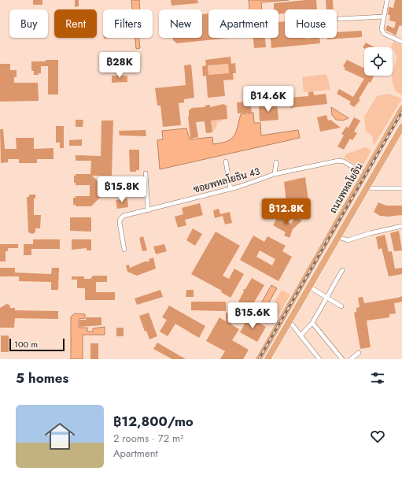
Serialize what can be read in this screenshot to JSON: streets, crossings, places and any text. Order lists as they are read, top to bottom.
{
  "streets": {
    "main road": ["ถนนพหลโยธิน"],
    "street": ["ซอยพหลโยธิน 43"]
  },
  "crossings": [
    ["ซอยพหลโยธิน 43", "ถนนพหลโยธิน"]
  ],
  "scale_bar": "100 m",
  "page": {
    "chip": [
      "Buy",
      "Rent",
      "Filters",
      "New",
      "Apartment",
      "House"
    ],
    "price": [
      "฿28K",
      "฿14.6K",
      "฿15.8K",
      "฿12.8K",
      "฿15.6K"
    ],
    "scale": "100 m",
    "heading": "5 homes",
    "list": [
      {
        "name": "฿12,800/mo",
        "note": "2 rooms · 72 m² · Apartment"
      }
    ]
  }
}
